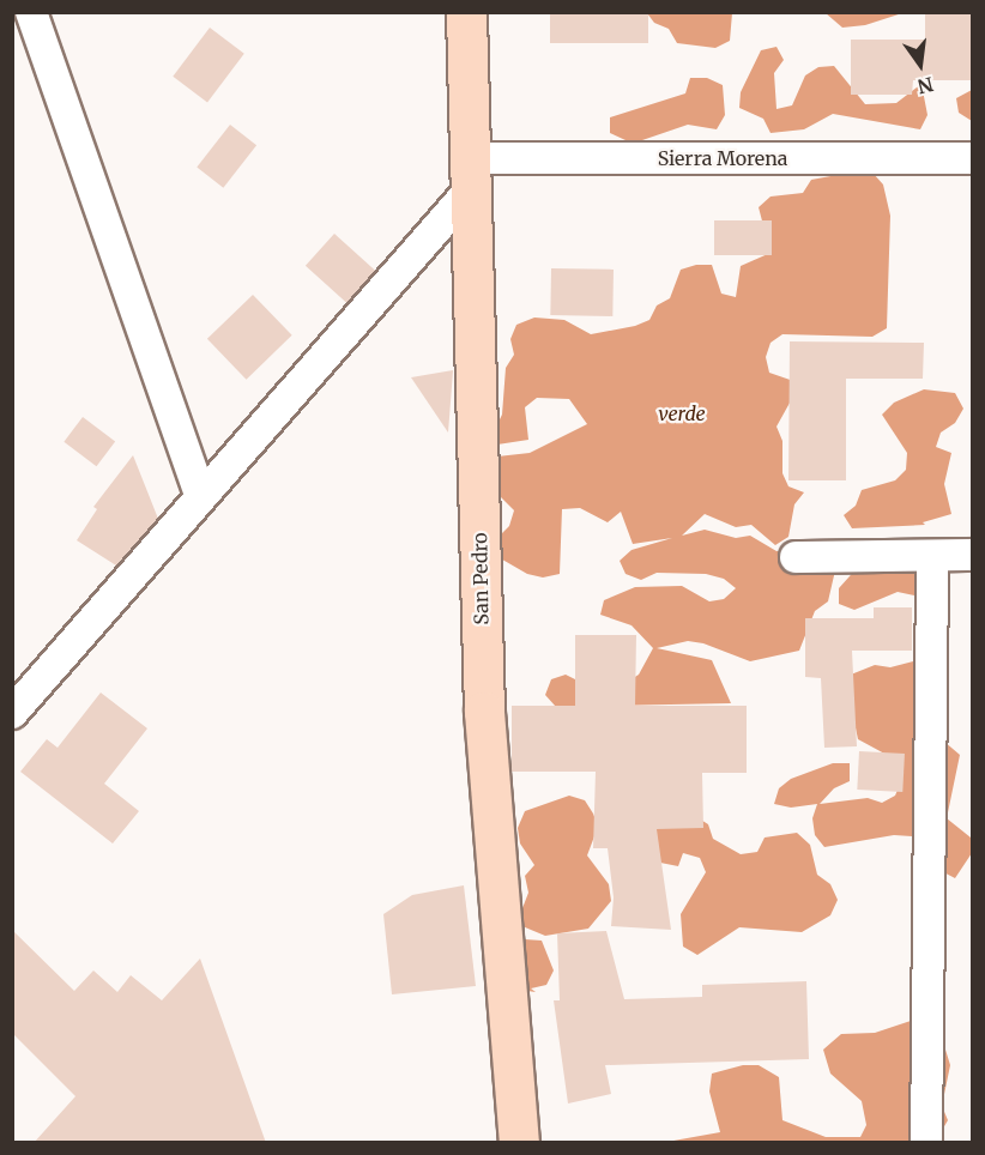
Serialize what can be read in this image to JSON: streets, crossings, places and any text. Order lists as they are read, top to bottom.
{
  "streets": {
    "main road": ["San Pedro"],
    "street": ["Sierra Morena"]
  },
  "crossings": [
    ["Sierra Morena", "San Pedro"]
  ],
  "parks": ["verde"],
  "north": "bottom"
}
